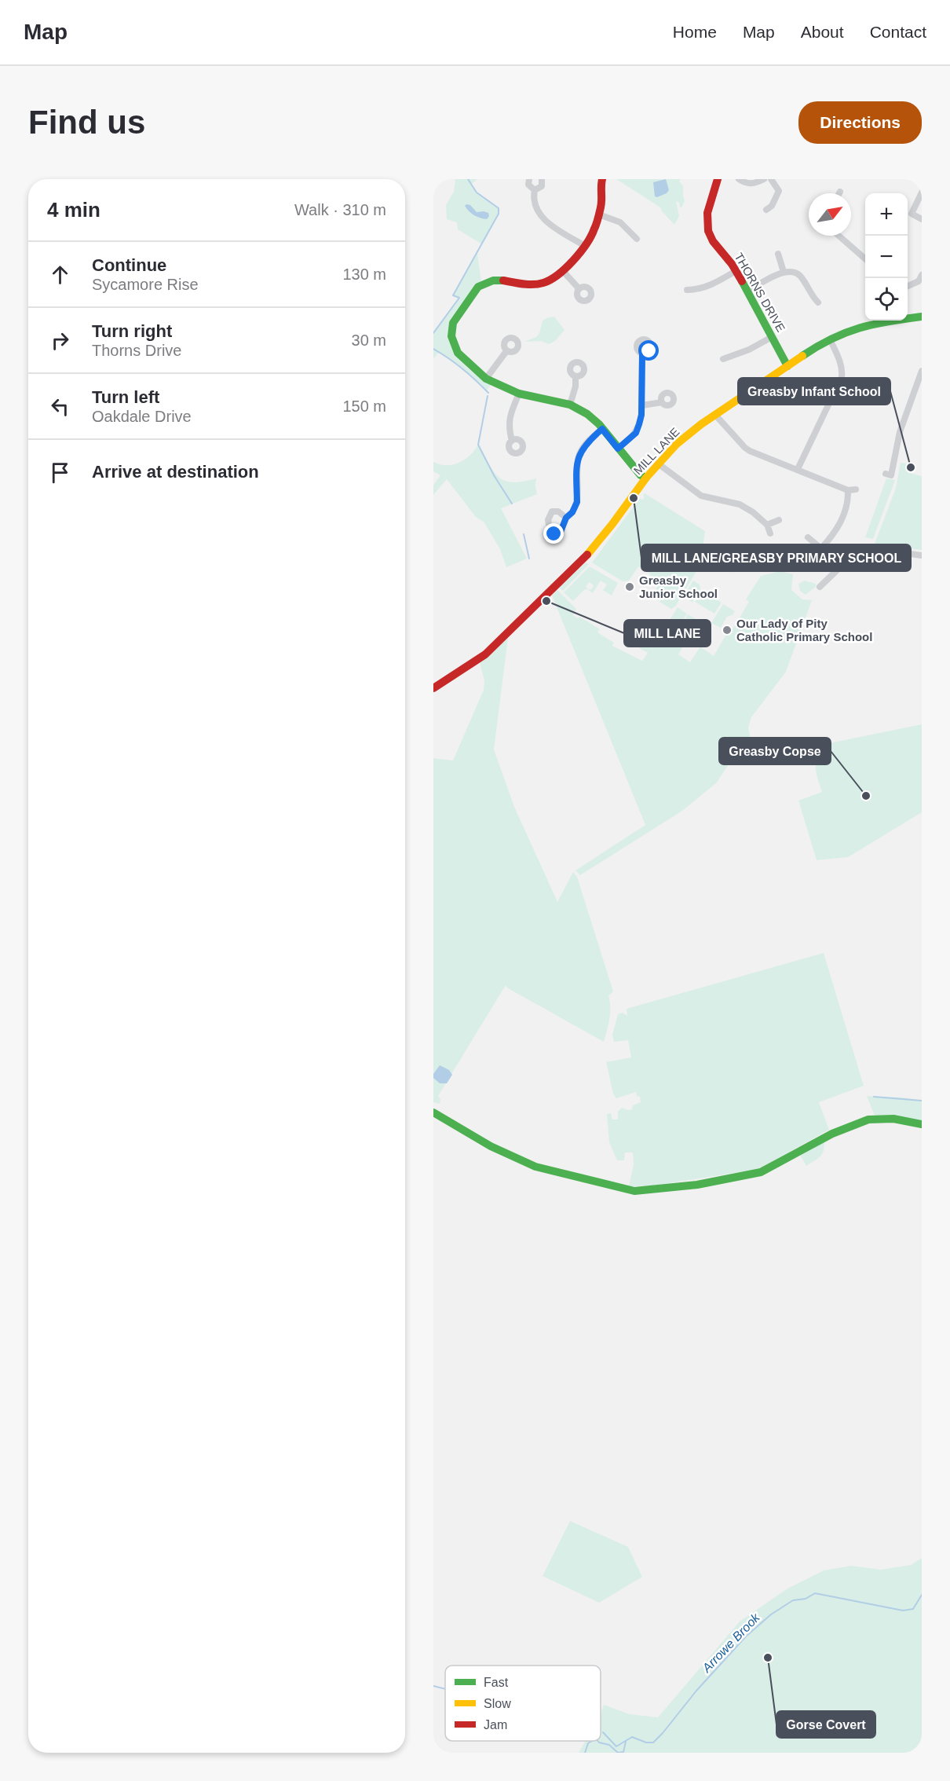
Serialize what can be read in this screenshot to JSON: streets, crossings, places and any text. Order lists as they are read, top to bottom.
{
  "streets": {
    "street": ["THORNS DRIVE", "MILL LANE"]
  },
  "crossings": [
    ["THORNS DRIVE", "MILL LANE"]
  ],
  "water": ["Arrowe Brook"],
  "places": [
    "Greasby Infant School",
    "MILL LANE/GREASBY PRIMARY SCHOOL",
    "Greasby Junior School",
    "MILL LANE",
    "Our Lady of Pity Catholic Primary School",
    "Greasby Copse",
    "Gorse Covert"
  ],
  "legend": ["Fast", "Slow", "Jam"],
  "north": "top right",
  "page": {
    "header": "Map",
    "nav": [
      "Home",
      "Map",
      "About",
      "Contact"
    ],
    "buttons": "Directions",
    "title": "Find us",
    "heading": ["4 min", "Walk · 310 m"],
    "map_buttons": ["+", "−"],
    "list": [
      ["Continue", "Sycamore Rise", "130 m"],
      ["Turn right", "Thorns Drive", "30 m"],
      ["Turn left", "Oakdale Drive", "150 m"],
      "Arrive at destination"
    ]
  }
}
